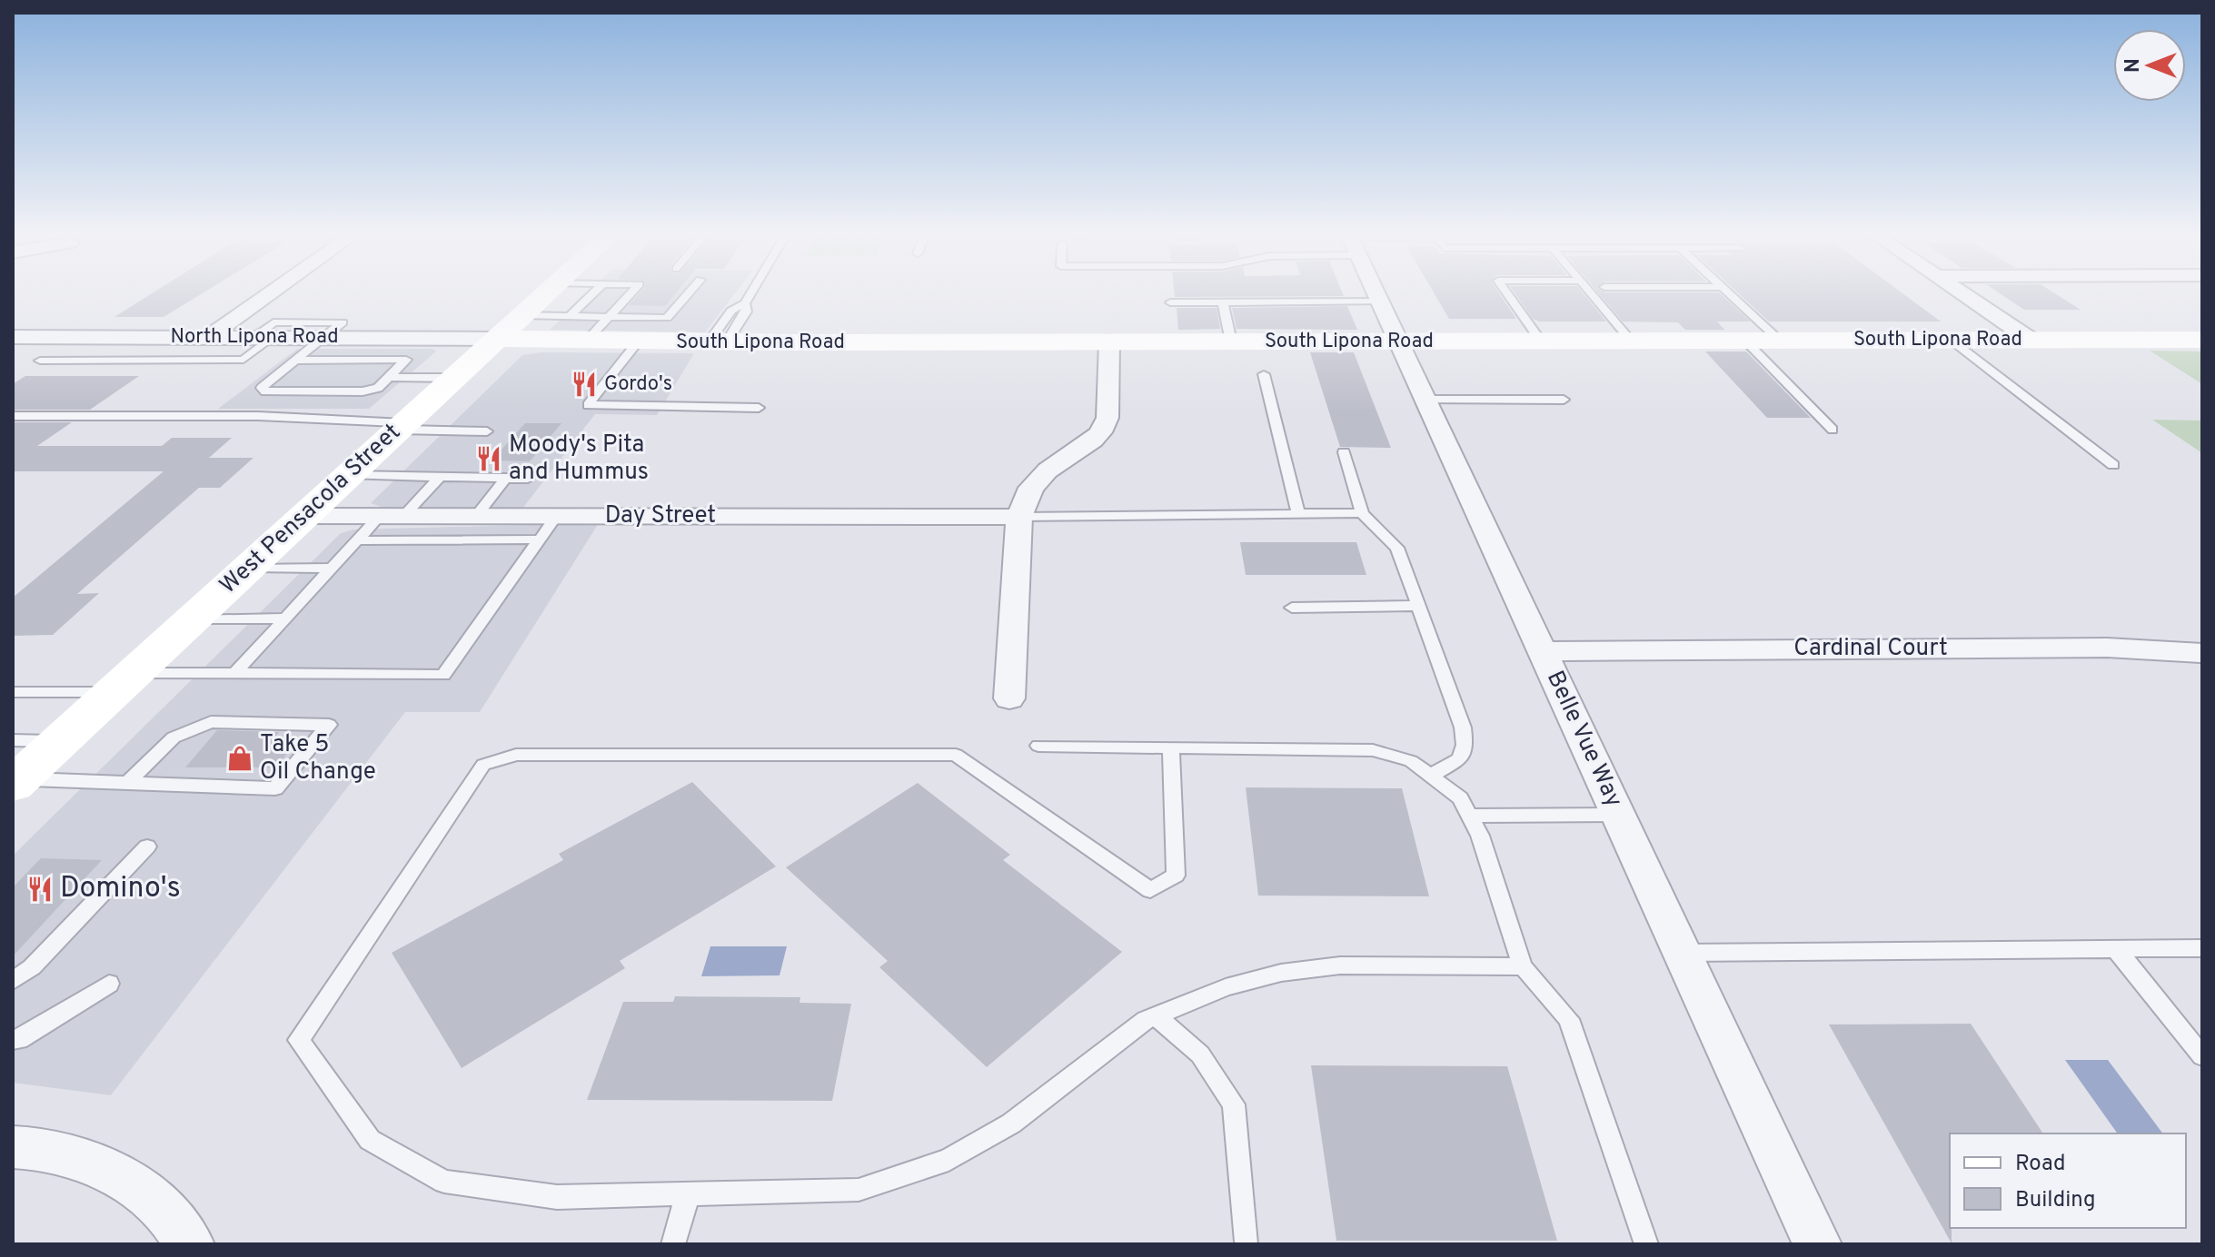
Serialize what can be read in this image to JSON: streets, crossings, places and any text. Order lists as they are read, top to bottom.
{
  "streets": {
    "street": [
      "North Lipona Road",
      "South Lipona Road",
      "West Pensacola Street",
      "Day Street",
      "Cardinal Court",
      "Belle Vue Way"
    ]
  },
  "crossings": [
    ["North Lipona Road", "South Lipona Road"],
    ["North Lipona Road", "West Pensacola Street"],
    ["South Lipona Road", "West Pensacola Street"],
    ["South Lipona Road", "Belle Vue Way"],
    ["West Pensacola Street", "Day Street"],
    ["Cardinal Court", "Belle Vue Way"]
  ],
  "places": {
    "restaurant": ["Gordo's", "Moody's Pita and Hummus", "Domino's"],
    "shop": ["Take 5 Oil Change"]
  },
  "legend": ["Road", "Building"],
  "north": "left"
}
